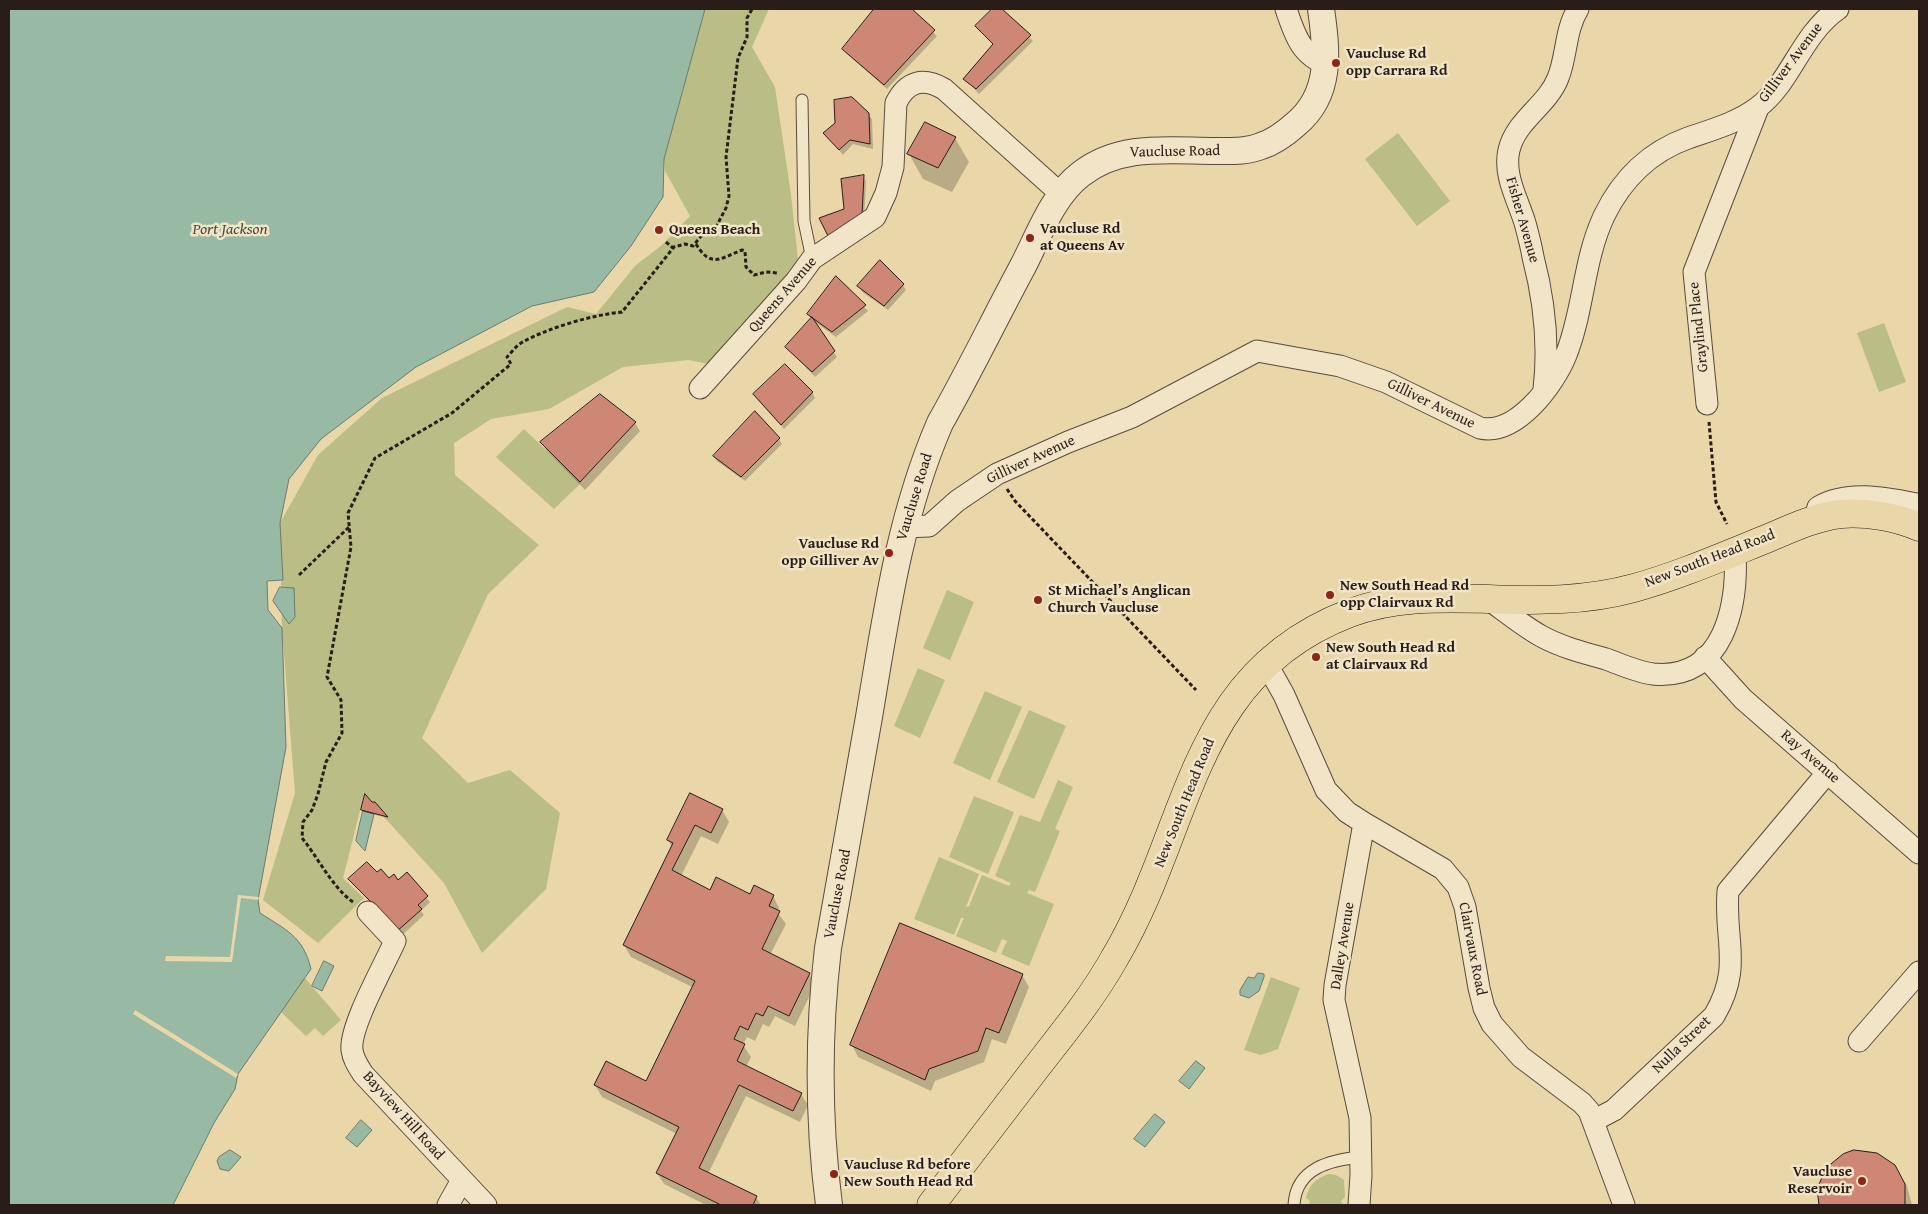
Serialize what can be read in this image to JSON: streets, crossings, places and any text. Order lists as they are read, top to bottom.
{
  "streets": {
    "main road": ["New South Head Road"],
    "street": [
      "Gilliver Avenue",
      "Vaucluse Road",
      "Fisher Avenue",
      "Queens Avenue",
      "Graylind Place",
      "Ray Avenue",
      "Dalley Avenue",
      "Clairvaux Road",
      "Nulla Street",
      "Bayview Hill Road"
    ]
  },
  "crossings": [
    ["Gilliver Avenue", "Vaucluse Road"],
    ["Gilliver Avenue", "Fisher Avenue"],
    ["Gilliver Avenue", "Graylind Place"],
    ["Vaucluse Road", "Queens Avenue"],
    ["New South Head Road", "Clairvaux Road"],
    ["Ray Avenue", "Nulla Street"],
    ["Dalley Avenue", "Clairvaux Road"],
    ["Clairvaux Road", "Nulla Street"]
  ],
  "water": ["Port Jackson"],
  "places": [
    "Vaucluse Rd opp Carrara Rd",
    "Queens Beach",
    "Vaucluse Rd at Queens Av",
    "Vaucluse Rd opp Gilliver Av",
    "New South Head Rd opp Clairvaux Rd",
    "St Michael’s Anglican Church Vaucluse",
    "New South Head Rd at Clairvaux Rd",
    "Vaucluse Rd before New South Head Rd",
    "Vaucluse Reservoir"
  ]
}
